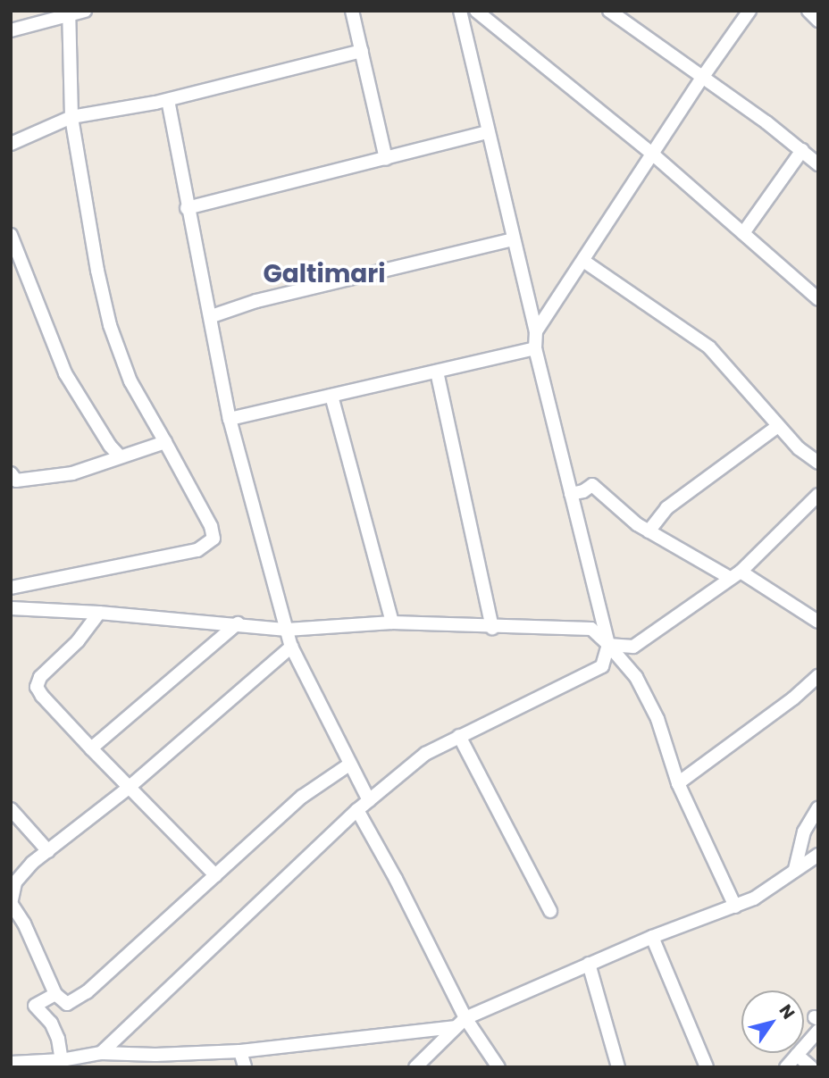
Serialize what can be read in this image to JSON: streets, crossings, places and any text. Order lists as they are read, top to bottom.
{
  "districts": ["Galtimari"],
  "north": "top right"
}
